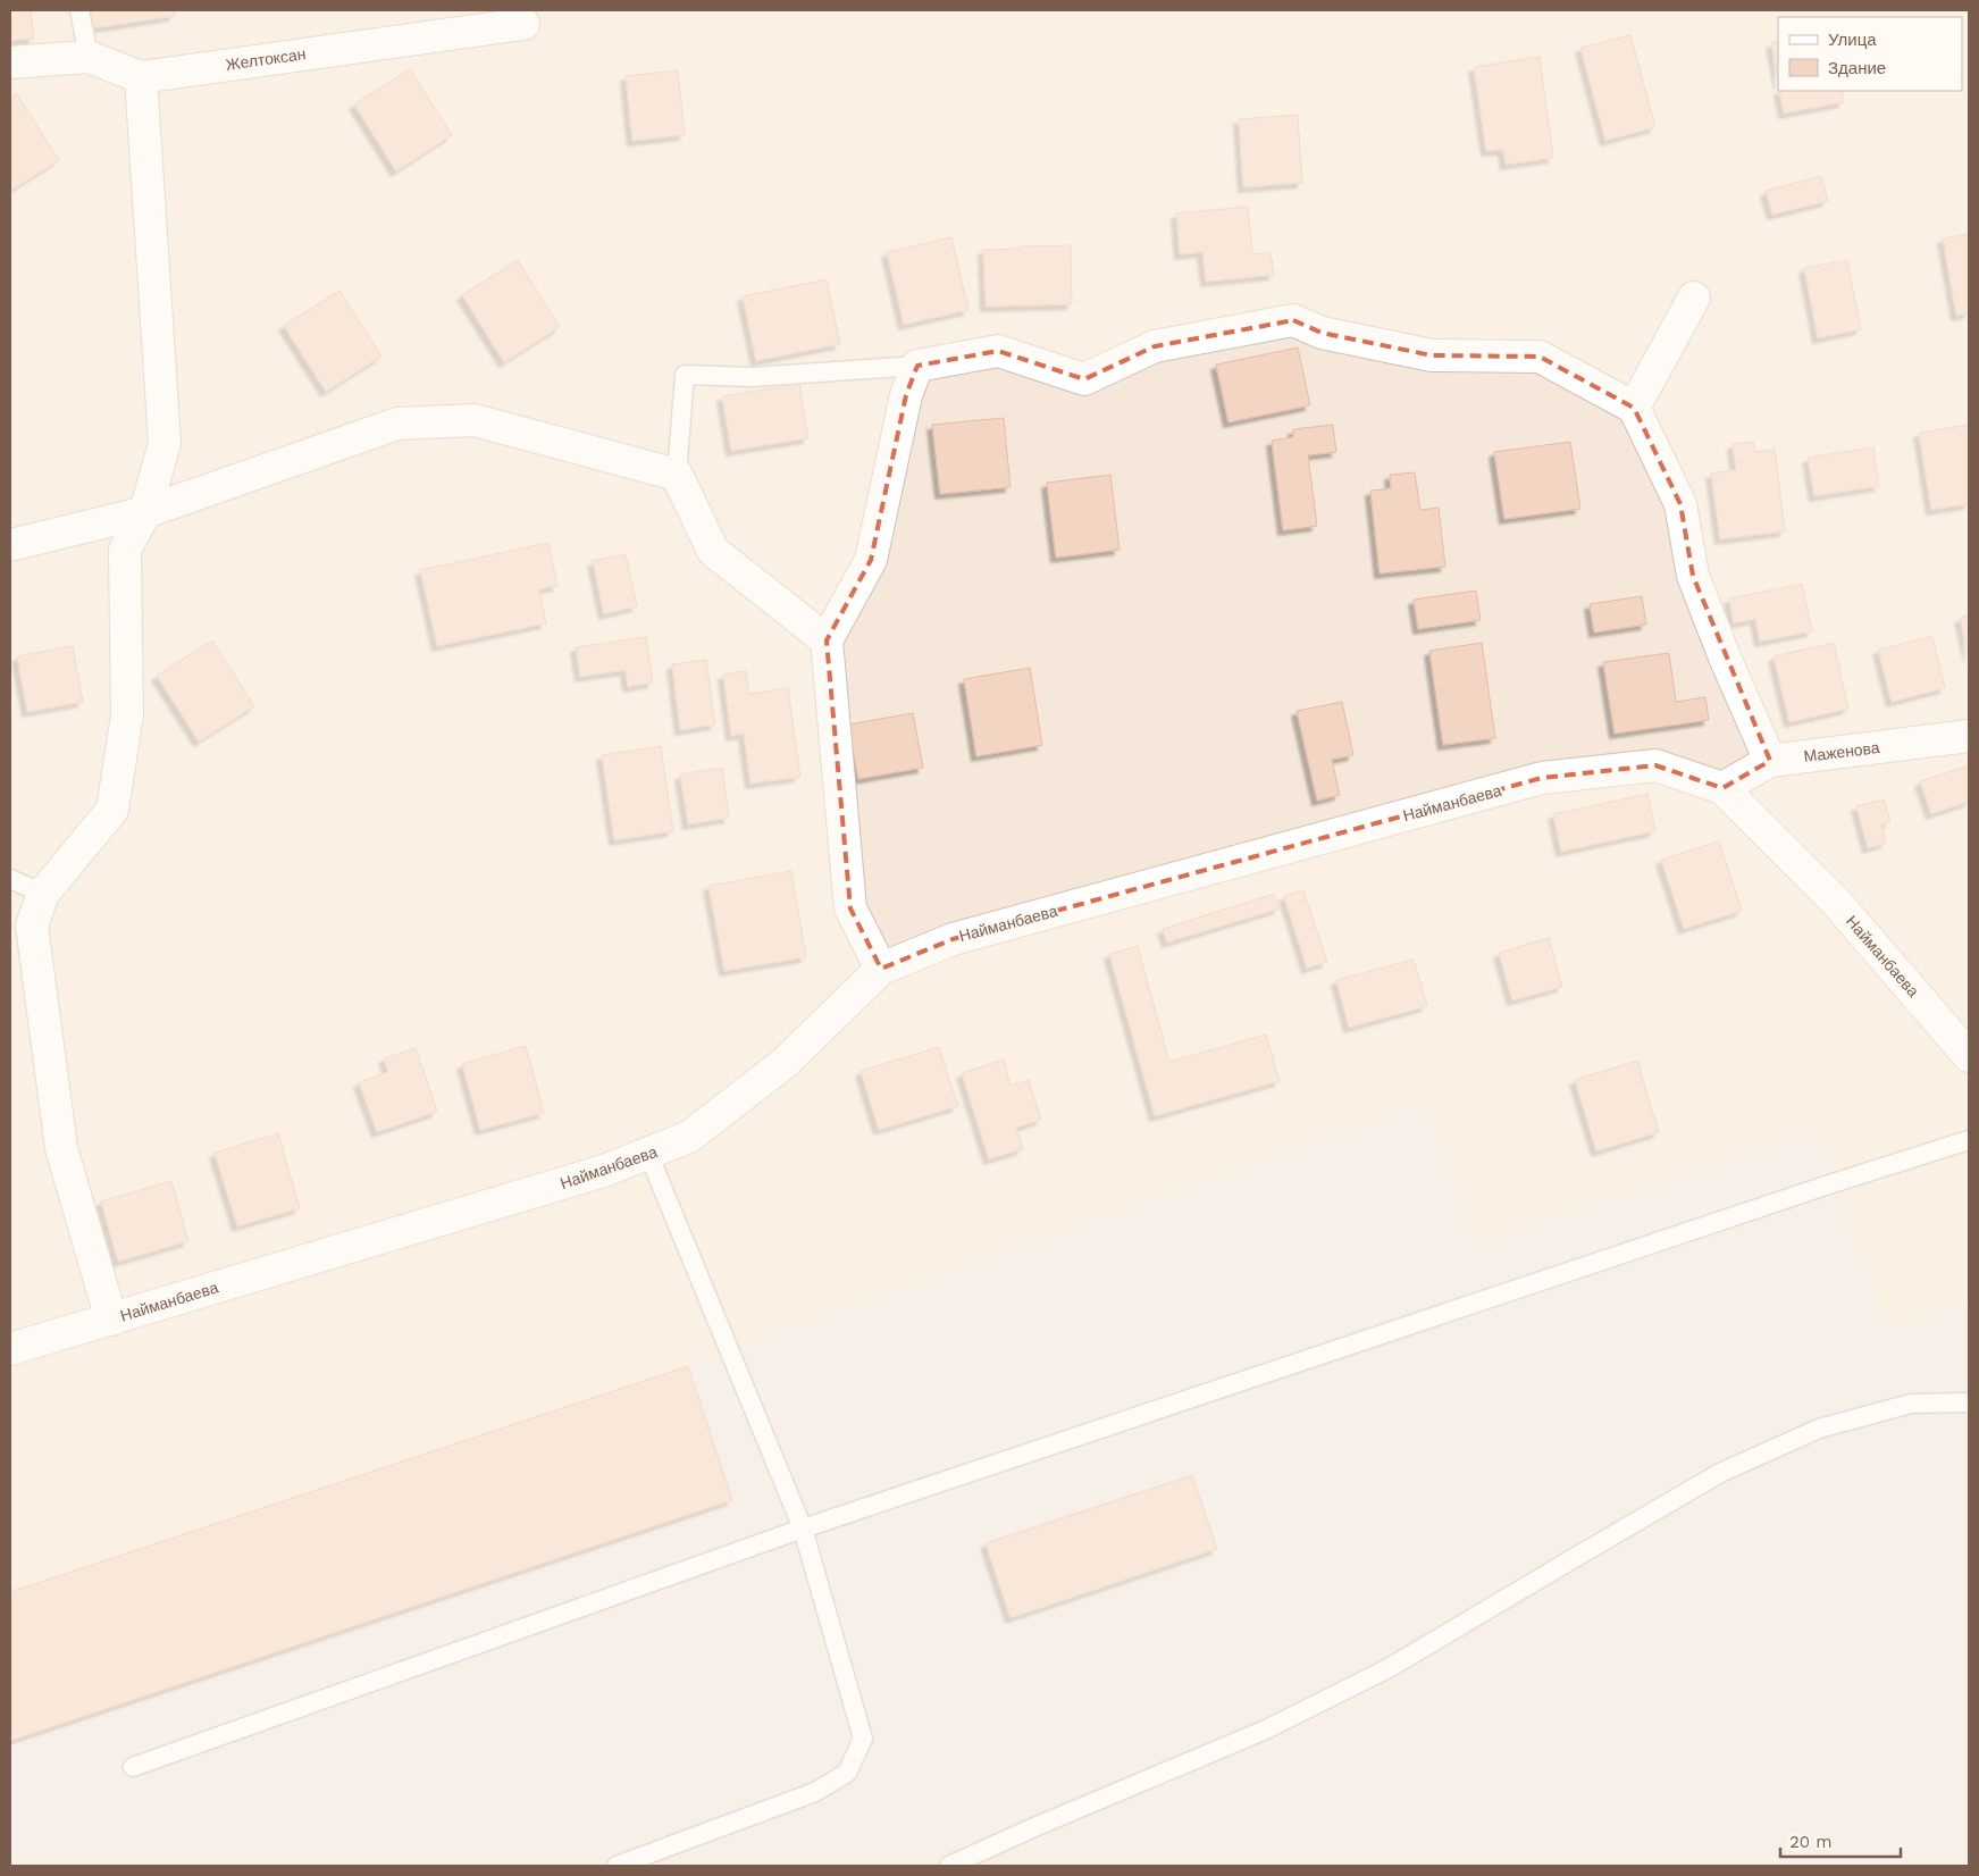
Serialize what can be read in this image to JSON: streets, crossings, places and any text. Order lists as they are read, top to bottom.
{
  "streets": {
    "street": ["Желтоксан", "Маженова", "Найманбаева"]
  },
  "crossings": [
    ["Маженова", "Найманбаева"]
  ],
  "legend": ["Улица", "Здание"],
  "scale_bar": "20 m"
}
